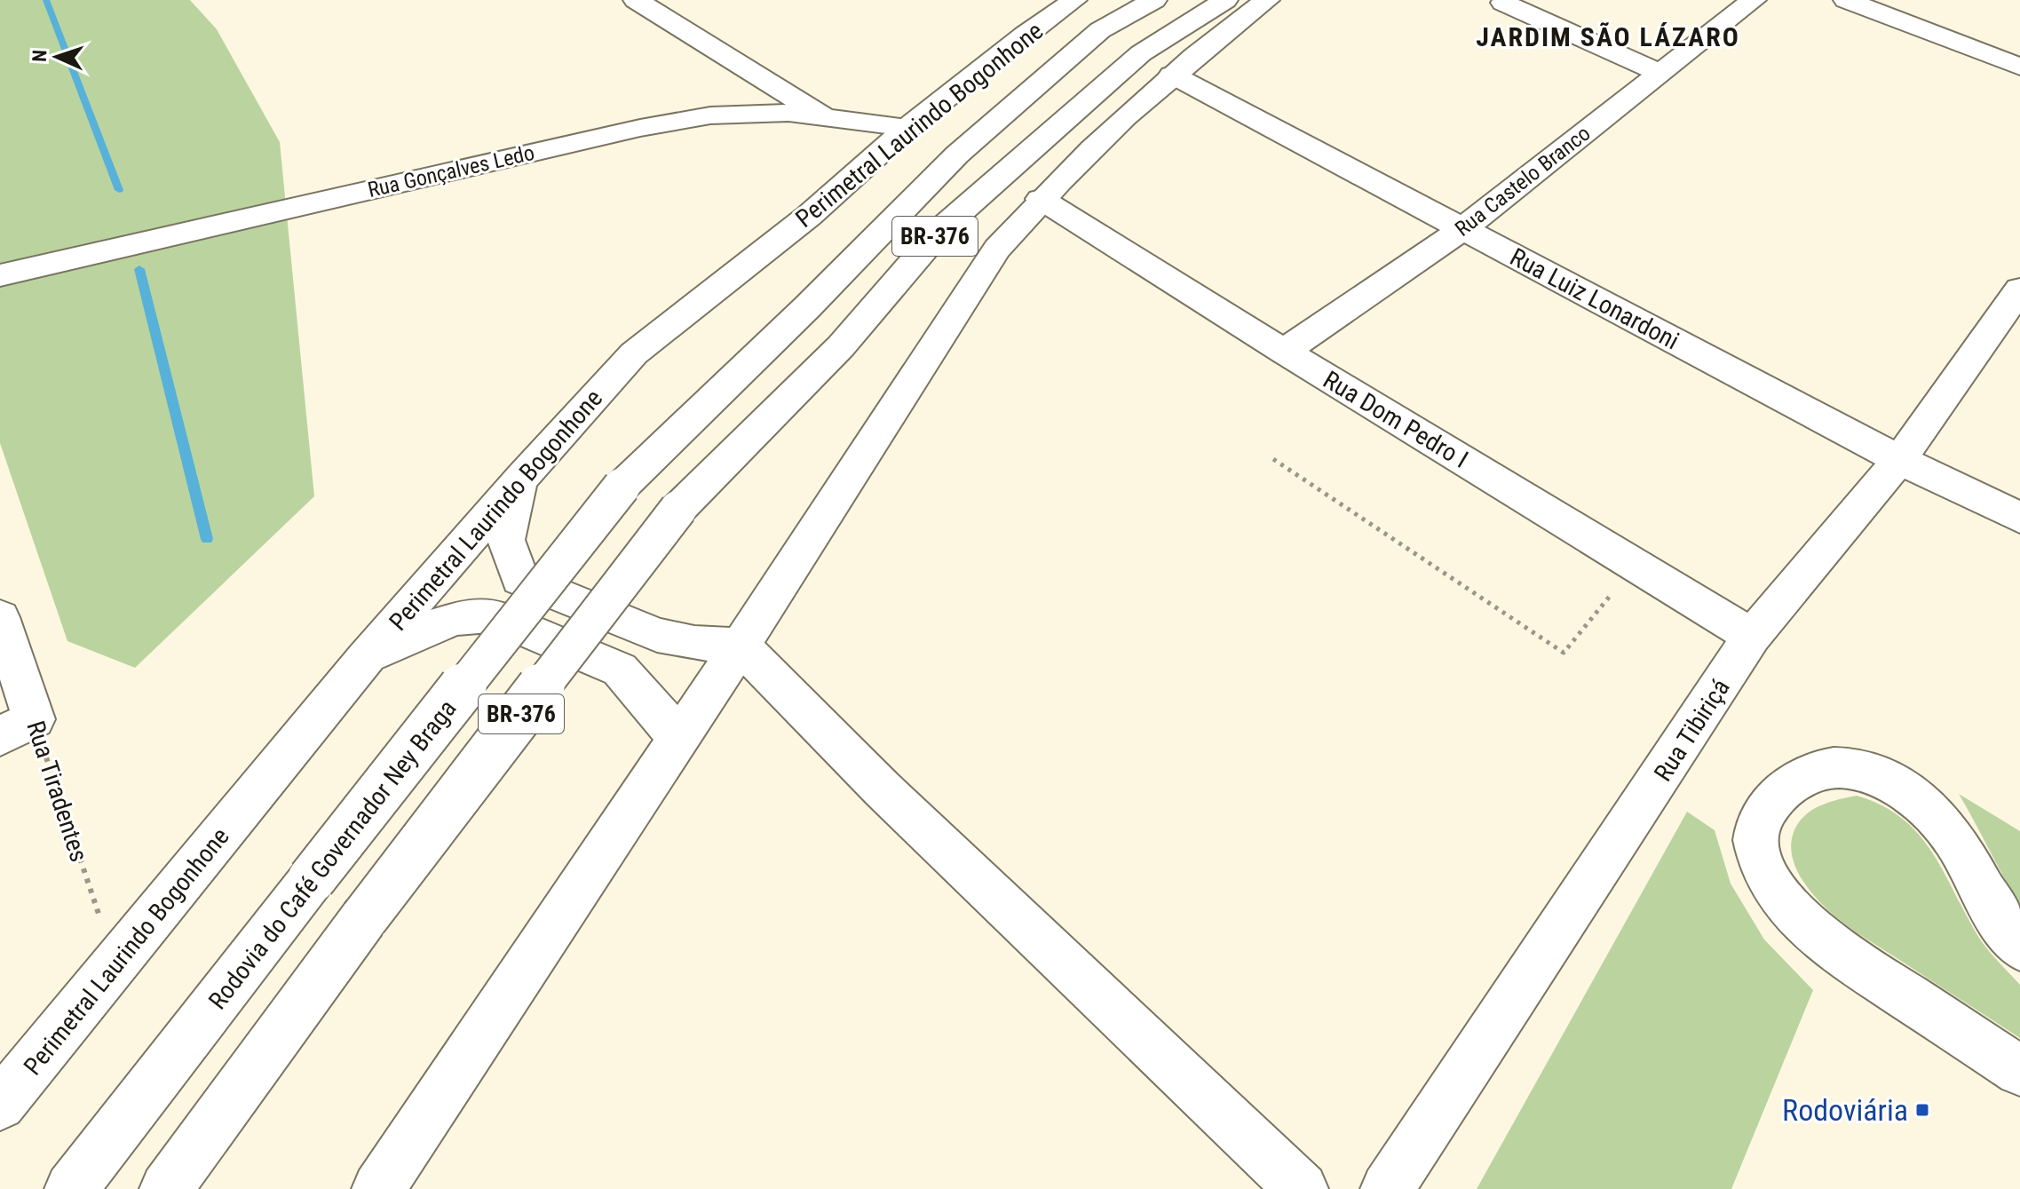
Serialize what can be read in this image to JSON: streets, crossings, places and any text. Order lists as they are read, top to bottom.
{
  "streets": {
    "main road": [
      "Perimetral Laurindo Bogonhone",
      "Rua Gonçalves Ledo",
      "Rua Castelo Branco",
      "BR-376",
      "Rua Luiz Lonardoni",
      "Rua Dom Pedro I",
      "Rua Tibiriçá",
      "Rua Tiradentes",
      "Rodovia do Café Governador Ney Braga"
    ]
  },
  "crossings": [
    ["Perimetral Laurindo Bogonhone", "Rua Gonçalves Ledo"],
    ["Perimetral Laurindo Bogonhone", "Rua Tiradentes"],
    ["Rua Castelo Branco", "Rua Luiz Lonardoni"],
    ["Rua Castelo Branco", "Rua Dom Pedro I"],
    ["Rua Luiz Lonardoni", "Rua Tibiriçá"],
    ["Rua Dom Pedro I", "Rua Tibiriçá"]
  ],
  "districts": ["JARDIM SÃO LÁZARO"],
  "places": {
    "transit": ["Rodoviária"]
  },
  "north": "left"
}
